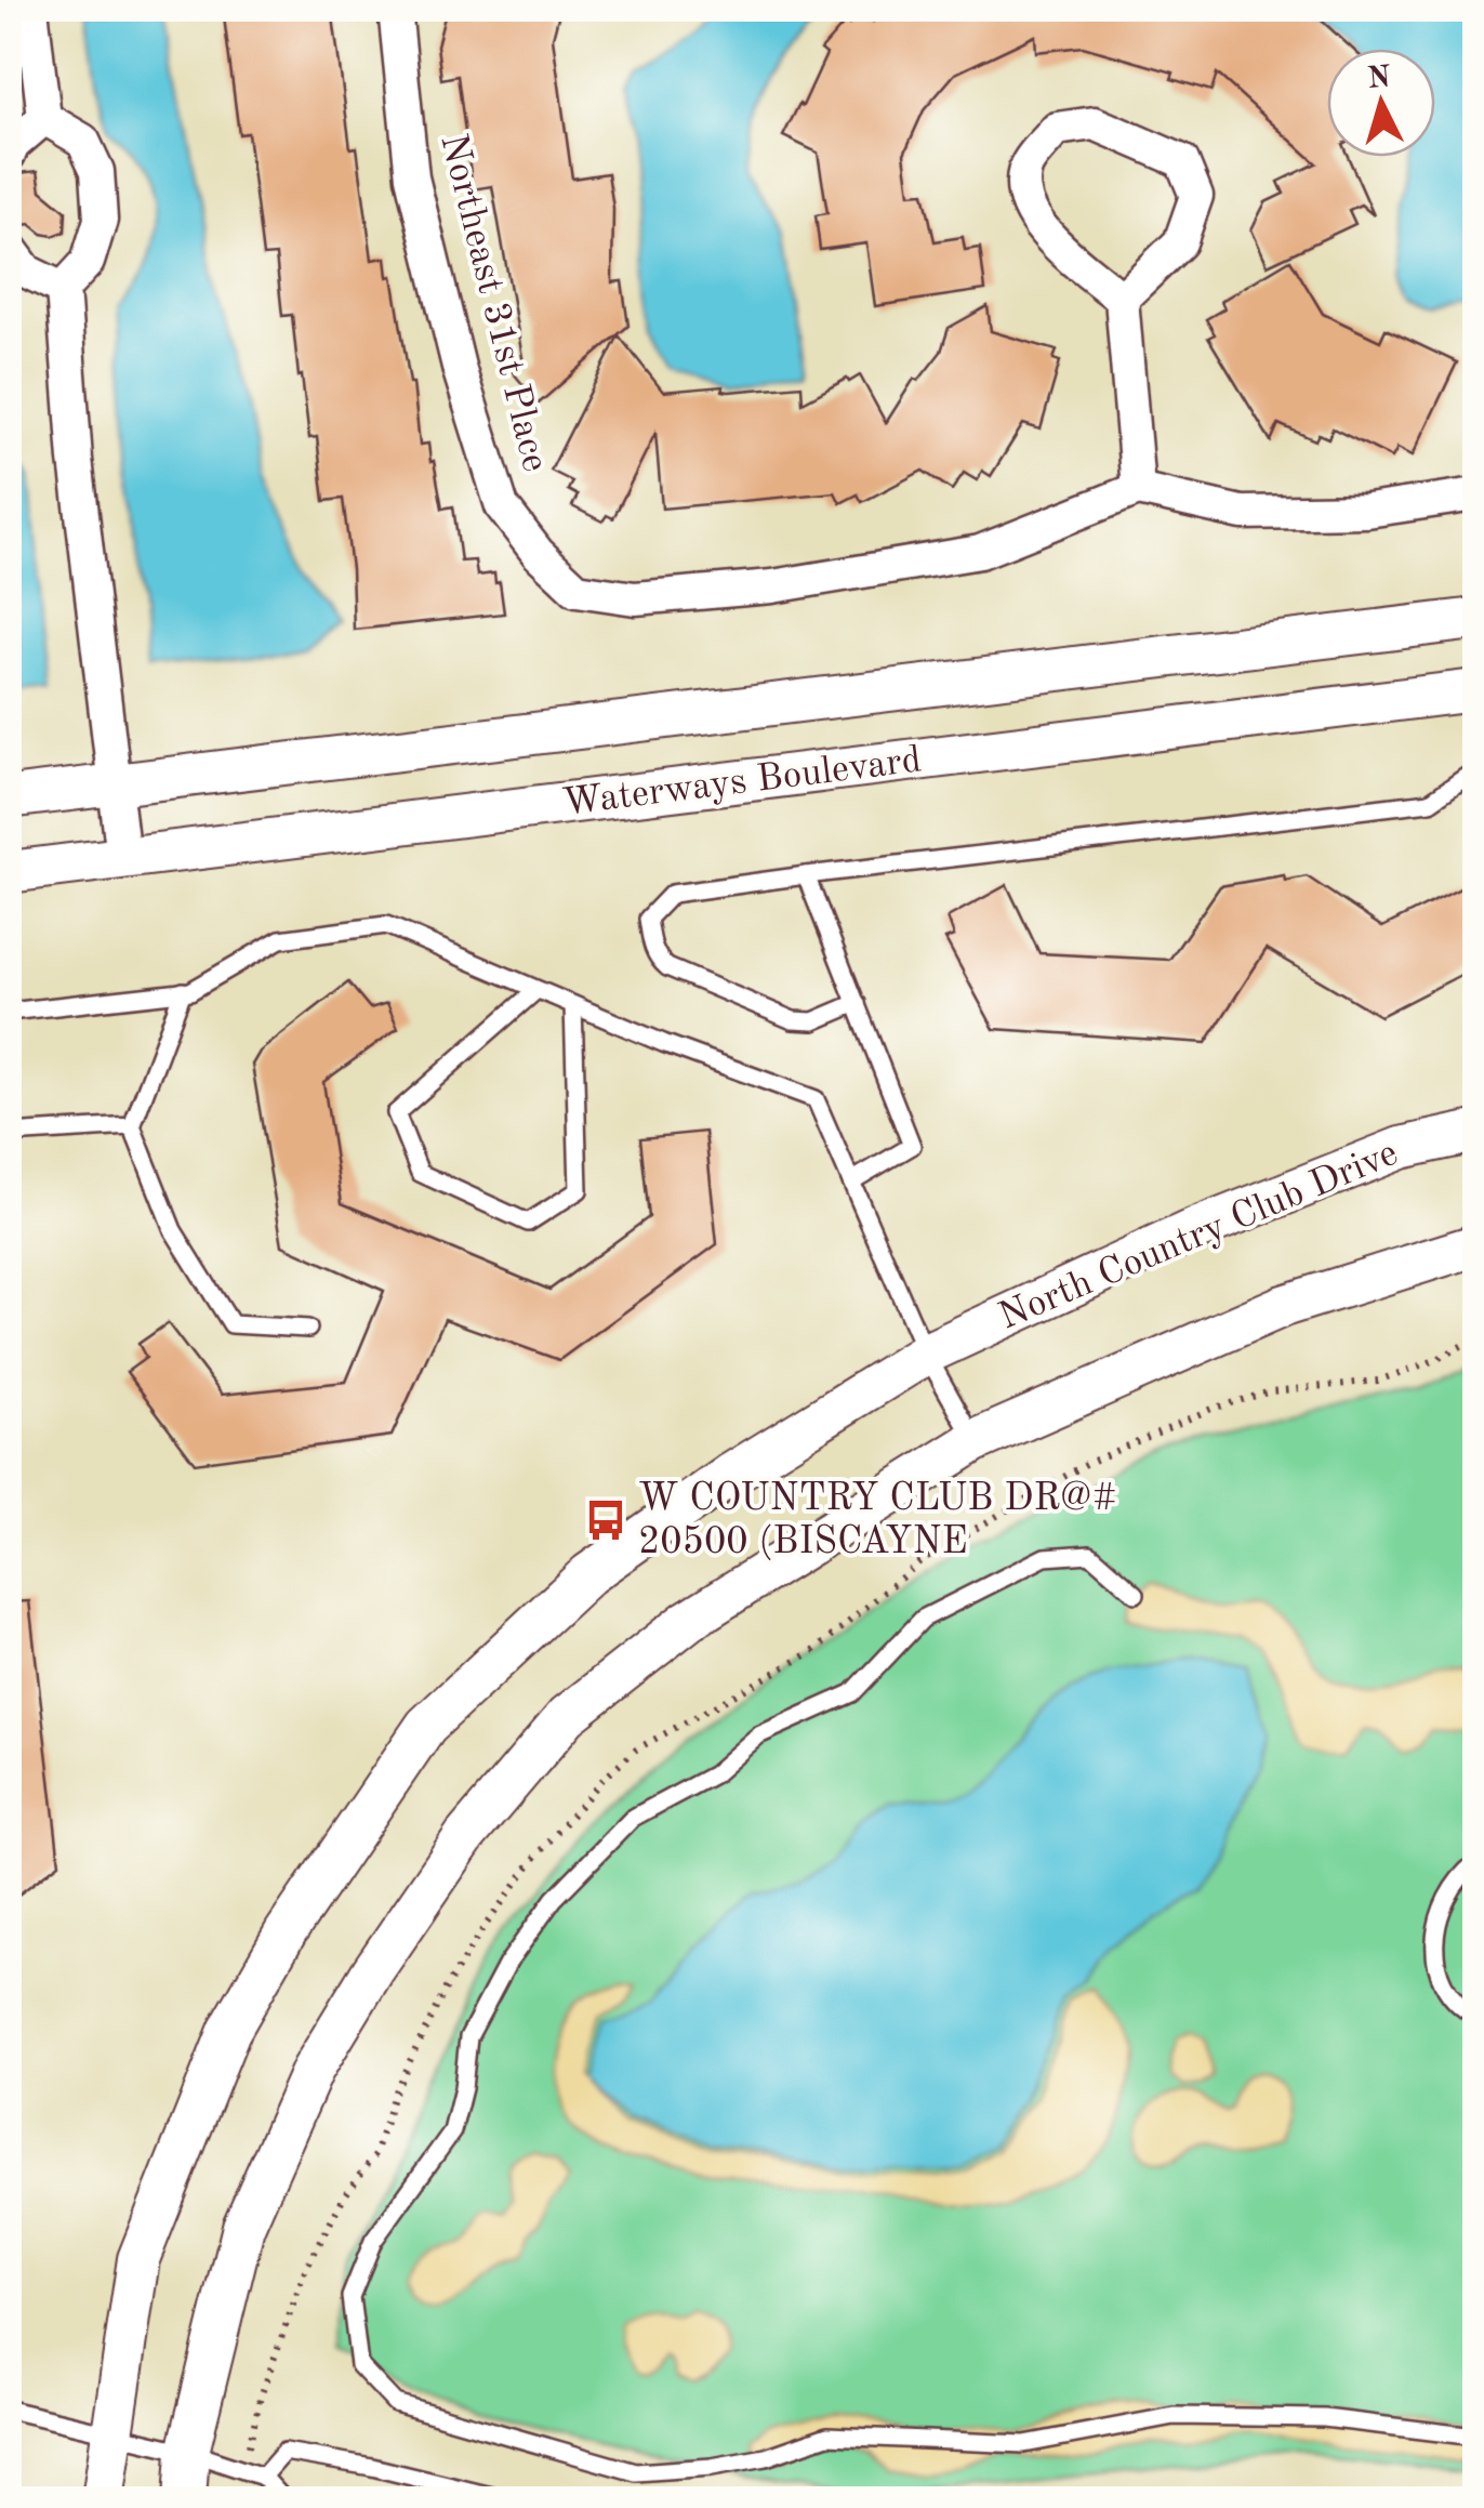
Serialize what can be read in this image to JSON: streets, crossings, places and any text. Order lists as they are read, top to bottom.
{
  "streets": {
    "street": ["Northeast 31st Place", "Waterways Boulevard", "North Country Club Drive"]
  },
  "places": {
    "bus stop": ["W COUNTRY CLUB DR@# 20500 (BISCAYNE"]
  },
  "north": "top"
}
